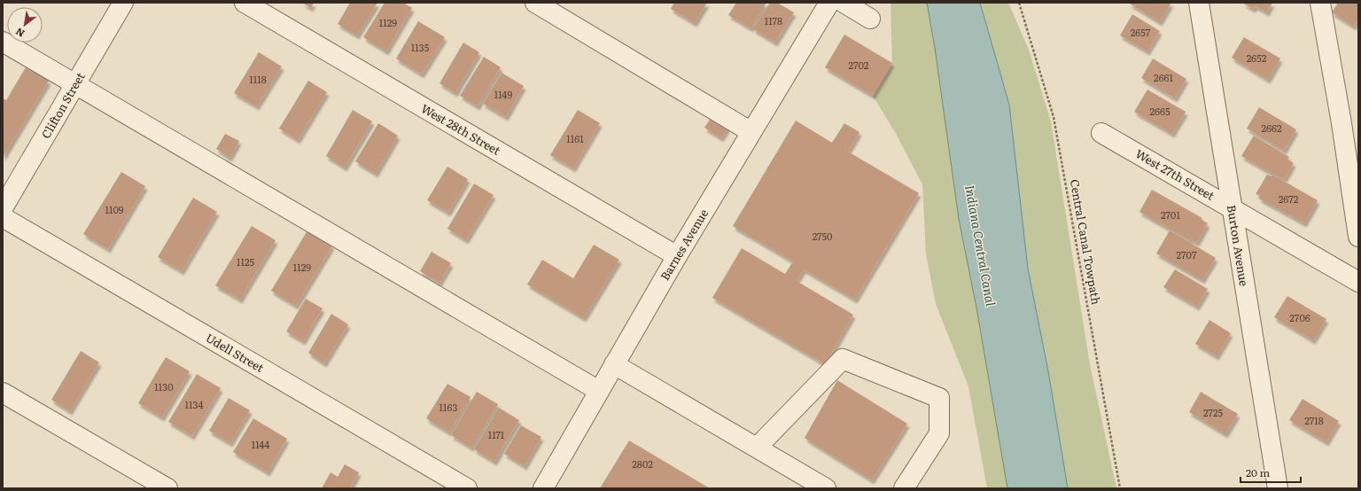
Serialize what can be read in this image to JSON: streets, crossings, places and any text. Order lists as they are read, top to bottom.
{
  "streets": {
    "street": [
      "Clifton Street",
      "West 28th Street",
      "West 27th Street",
      "Barnes Avenue",
      "Burton Avenue",
      "Udell Street"
    ],
    "path": ["Central Canal Towpath"]
  },
  "crossings": [
    ["West 28th Street", "Barnes Avenue"],
    ["West 27th Street", "Burton Avenue"]
  ],
  "water": ["Indiana Central Canal"],
  "house_numbers": [
    "1178",
    "1129",
    "2657",
    "1135",
    "2652",
    "2702",
    "2661",
    "1118",
    "1149",
    "2665",
    "2662",
    "1161",
    "2672",
    "1109",
    "2701",
    "2750",
    "2707",
    "1125",
    "1129",
    "2706",
    "1130",
    "1134",
    "1163",
    "2725",
    "2718",
    "1171",
    "1144",
    "2802"
  ],
  "scale_bar": "20 m",
  "north": "bottom left"
}
